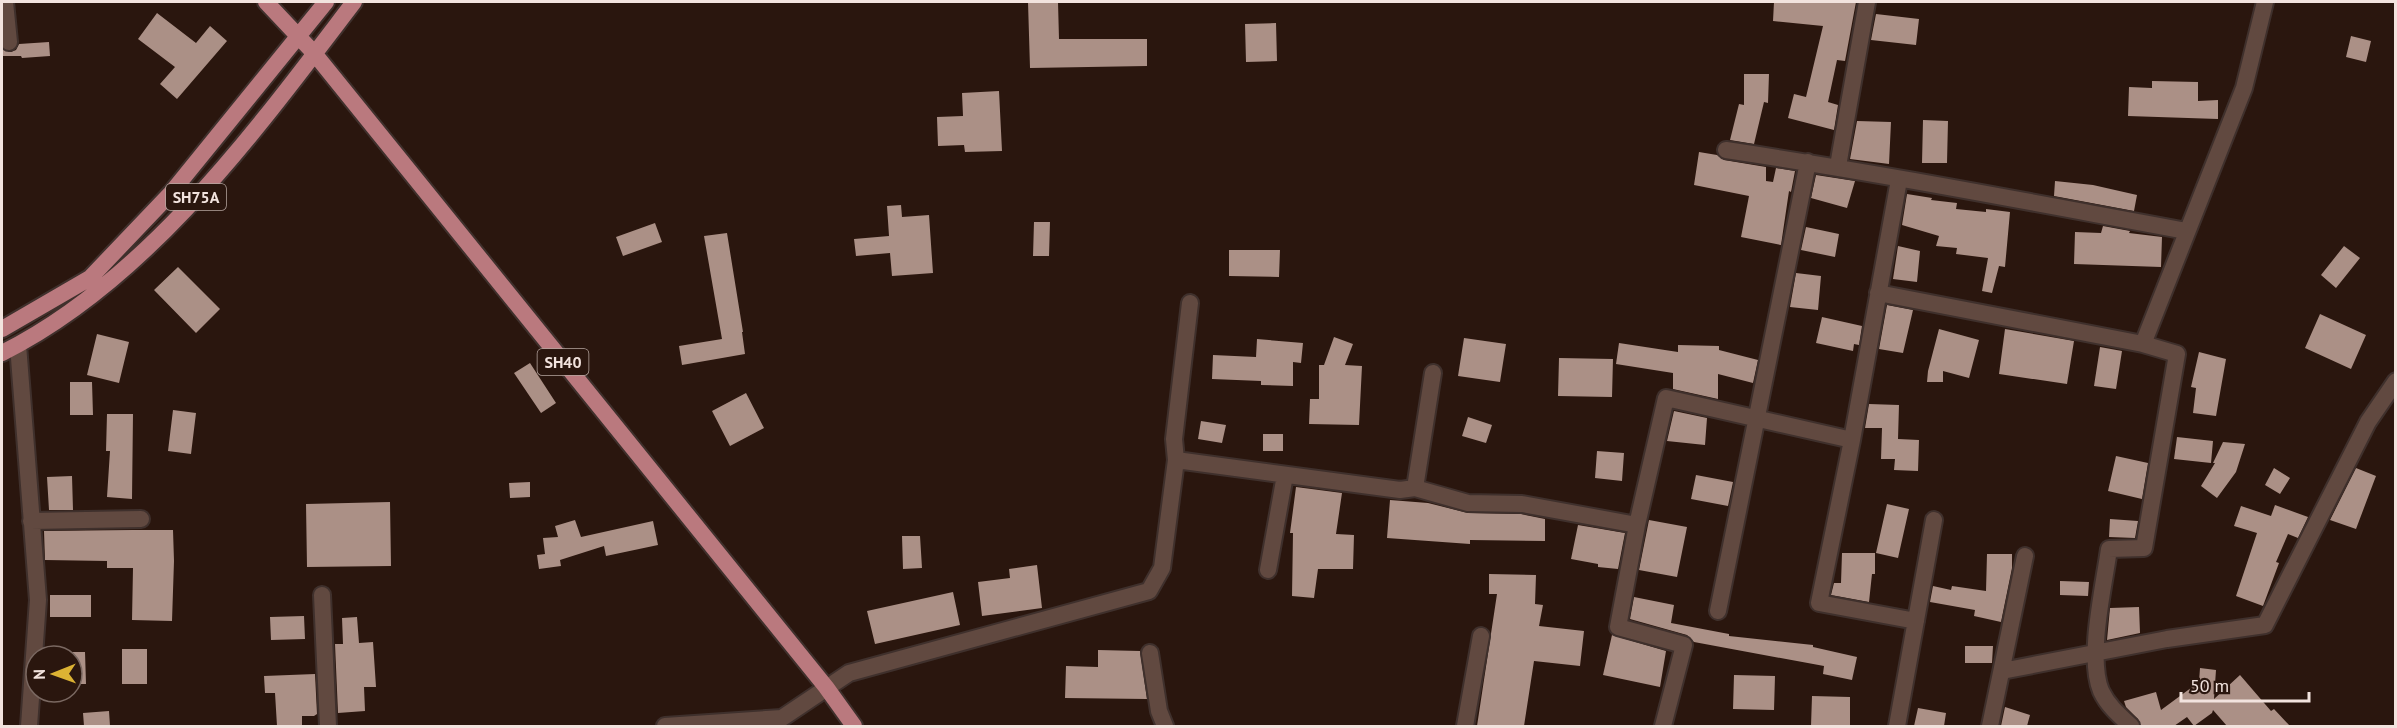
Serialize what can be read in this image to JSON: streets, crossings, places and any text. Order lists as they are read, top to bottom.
{
  "streets": {
    "main road": ["SH75A", "SH40"]
  },
  "crossings": [
    ["SH75A", "SH40"]
  ],
  "scale_bar": "50 m",
  "north": "left"
}
